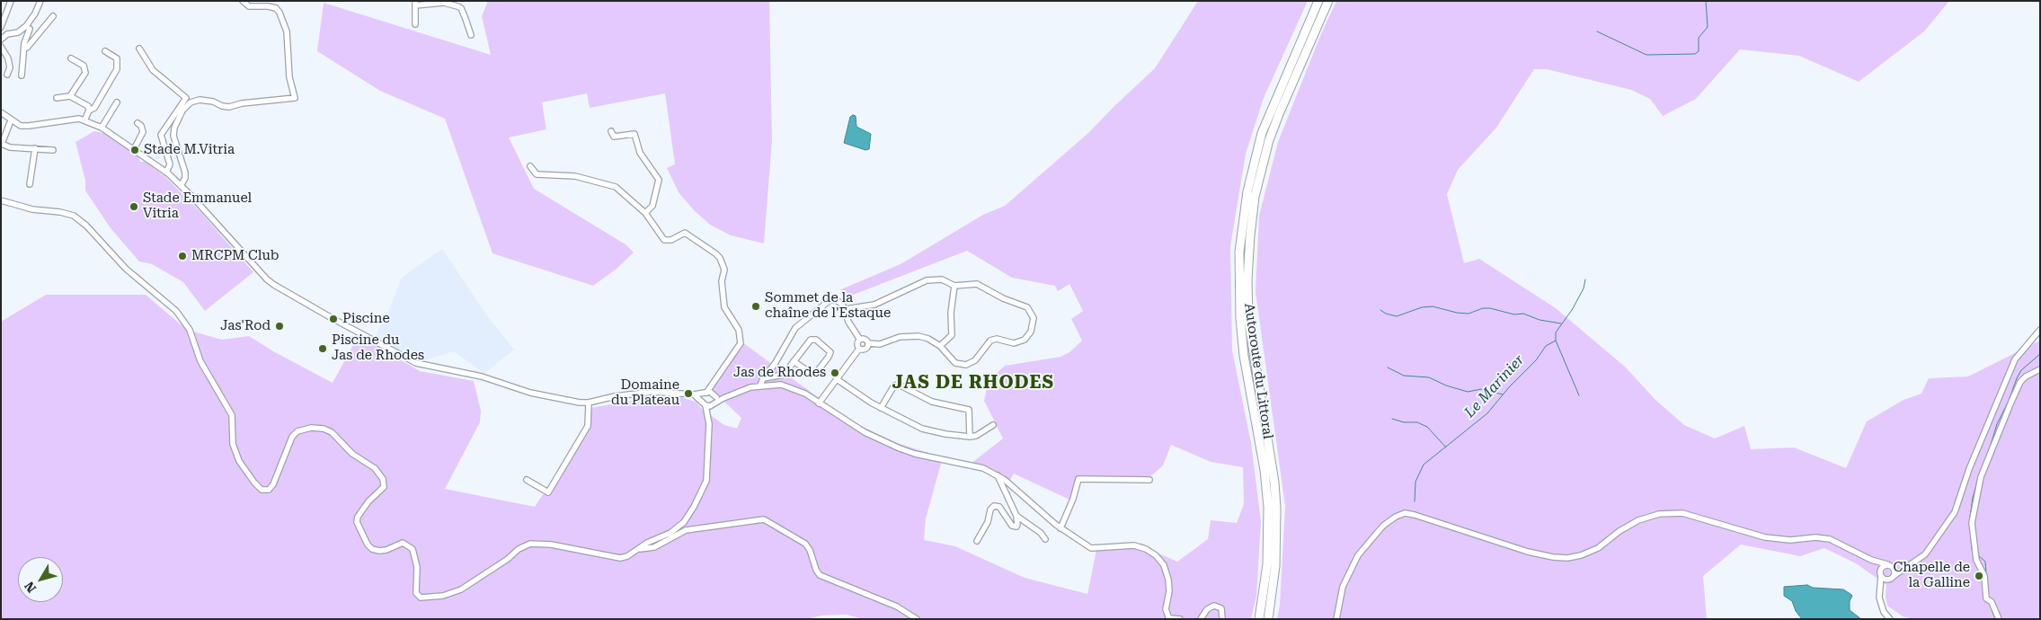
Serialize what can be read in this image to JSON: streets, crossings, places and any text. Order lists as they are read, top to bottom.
{
  "streets": {
    "highway": ["Autoroute du Littoral"]
  },
  "districts": ["JAS DE RHODES"],
  "water": ["Le Marinier"],
  "places": [
    "Stade M.Vitria",
    "Stade Emmanuel Vitria",
    "MRCPM Club",
    "Sommet de la chaîne de l'Estaque",
    "Piscine",
    "Jas'Rod",
    "Piscine du Jas de Rhodes",
    "Jas de Rhodes",
    "Domaine du Plateau",
    "Chapelle de la Galline"
  ],
  "north": "bottom left"
}
